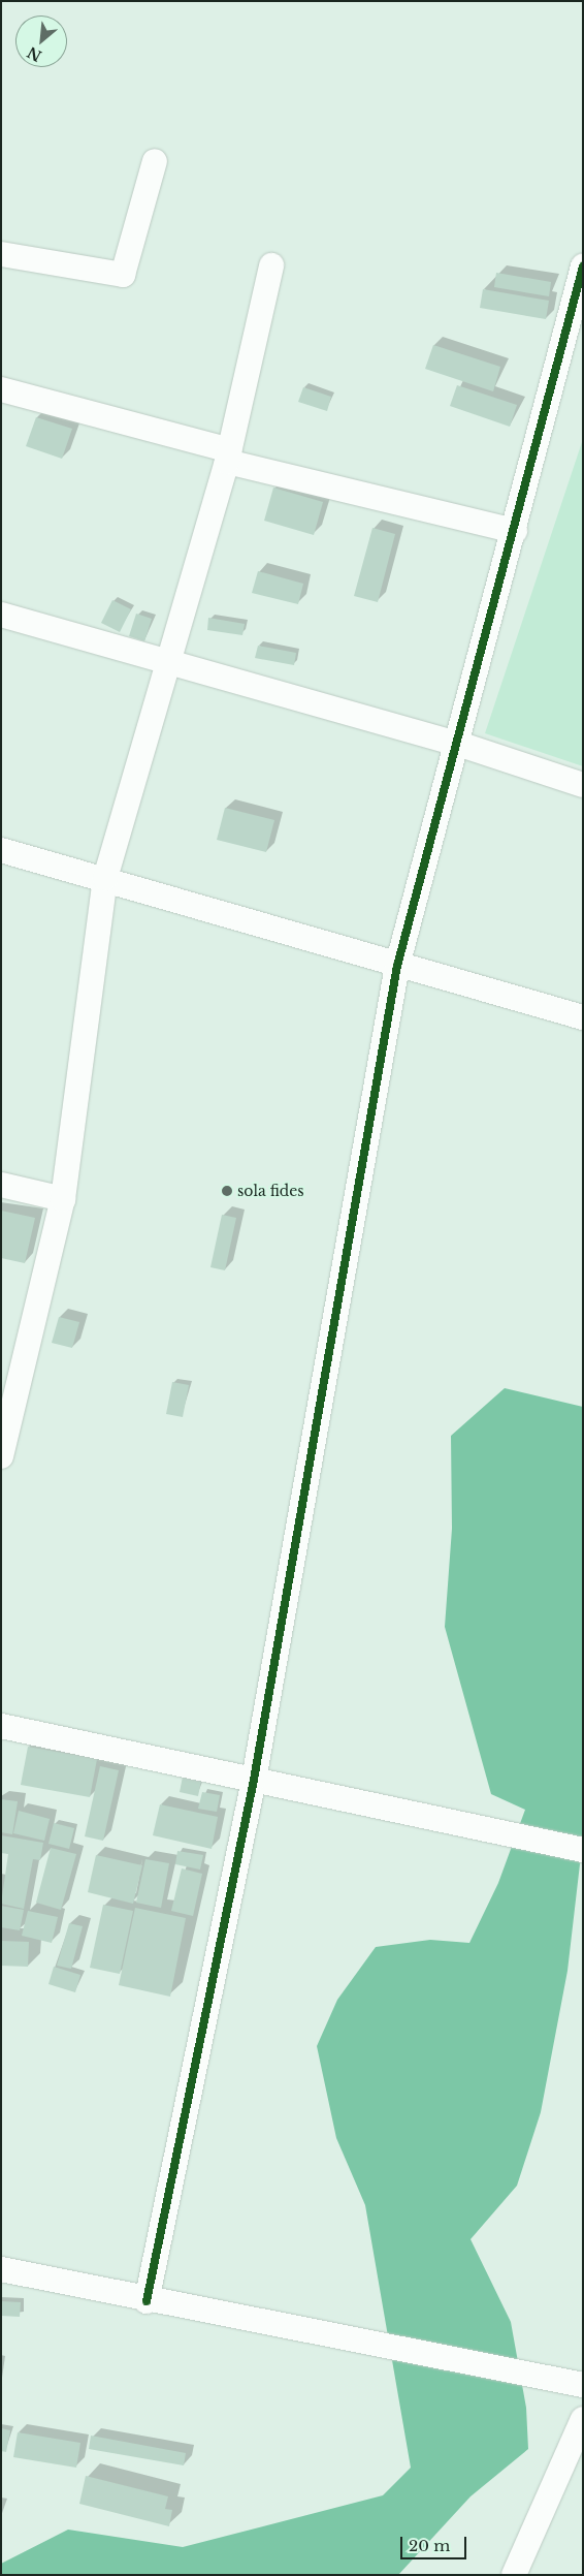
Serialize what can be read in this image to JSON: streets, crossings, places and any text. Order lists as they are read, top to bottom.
{
  "places": ["sola fides"],
  "scale_bar": "20 m",
  "north": "bottom left"
}
